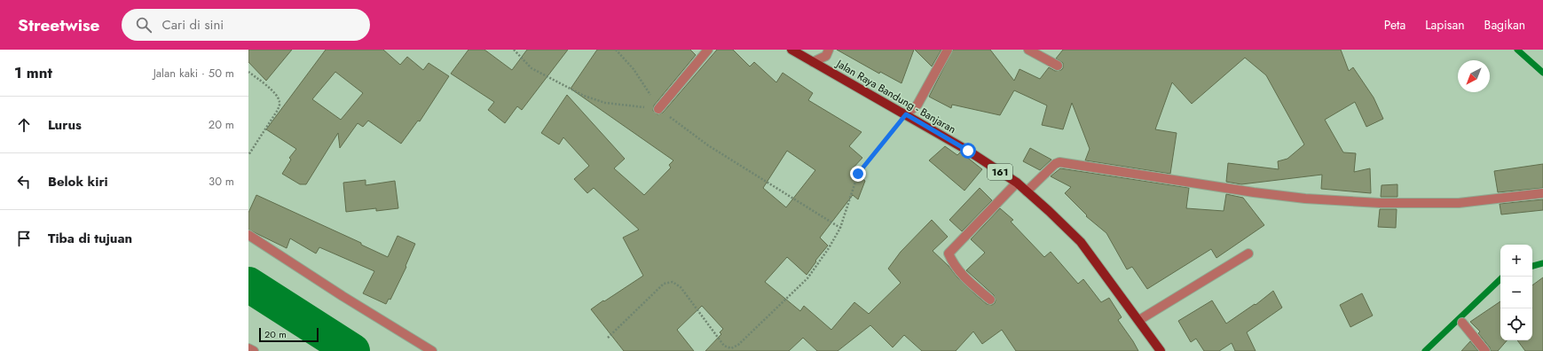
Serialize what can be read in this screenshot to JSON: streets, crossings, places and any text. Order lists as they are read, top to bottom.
{
  "streets": {
    "main road": ["Jalan Raya Bandung - Banjaran", "161"]
  },
  "scale_bar": "20 m",
  "north": "bottom left",
  "page": {
    "header": "Streetwise",
    "search": "Cari di sini",
    "nav": ["Peta", "Lapisan", "Bagikan"],
    "heading": ["1 mnt", "Jalan kaki · 50 m"],
    "list": [
      ["Lurus", "20 m"],
      ["Belok kiri", "30 m"],
      "Tiba di tujuan"
    ],
    "map_buttons": ["+", "−"],
    "scale": "20 m"
  }
}
